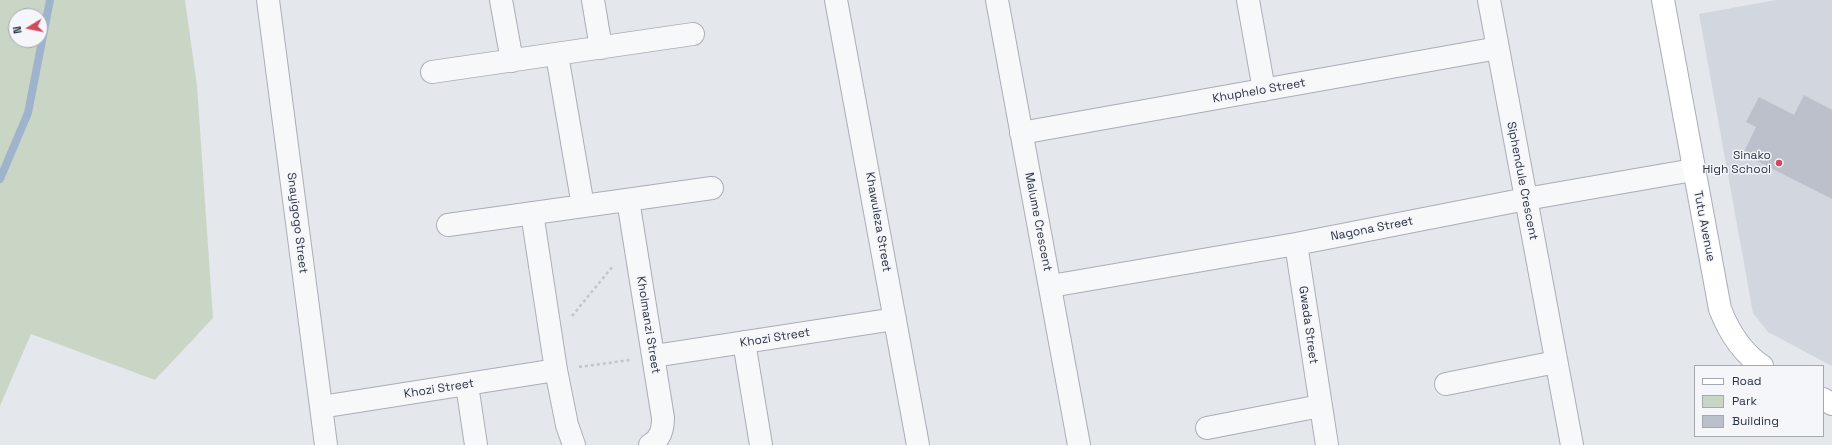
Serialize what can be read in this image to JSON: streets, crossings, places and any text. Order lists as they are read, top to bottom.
{
  "streets": {
    "street": [
      "Khuphelo Street",
      "Siphendule Crescent",
      "Khawuleza Street",
      "Malume Crescent",
      "Snayigogo Street",
      "Tutu Avenue",
      "Nagona Street",
      "Kholmanzi Street",
      "Gwada Street",
      "Khozi Street"
    ]
  },
  "crossings": [
    ["Khuphelo Street", "Siphendule Crescent"],
    ["Khuphelo Street", "Malume Crescent"],
    ["Siphendule Crescent", "Nagona Street"],
    ["Khawuleza Street", "Khozi Street"],
    ["Malume Crescent", "Nagona Street"],
    ["Snayigogo Street", "Khozi Street"],
    ["Tutu Avenue", "Nagona Street"],
    ["Nagona Street", "Gwada Street"],
    ["Kholmanzi Street", "Khozi Street"]
  ],
  "places": ["Sinako High School"],
  "legend": ["Road", "Park", "Building"],
  "north": "left"
}
